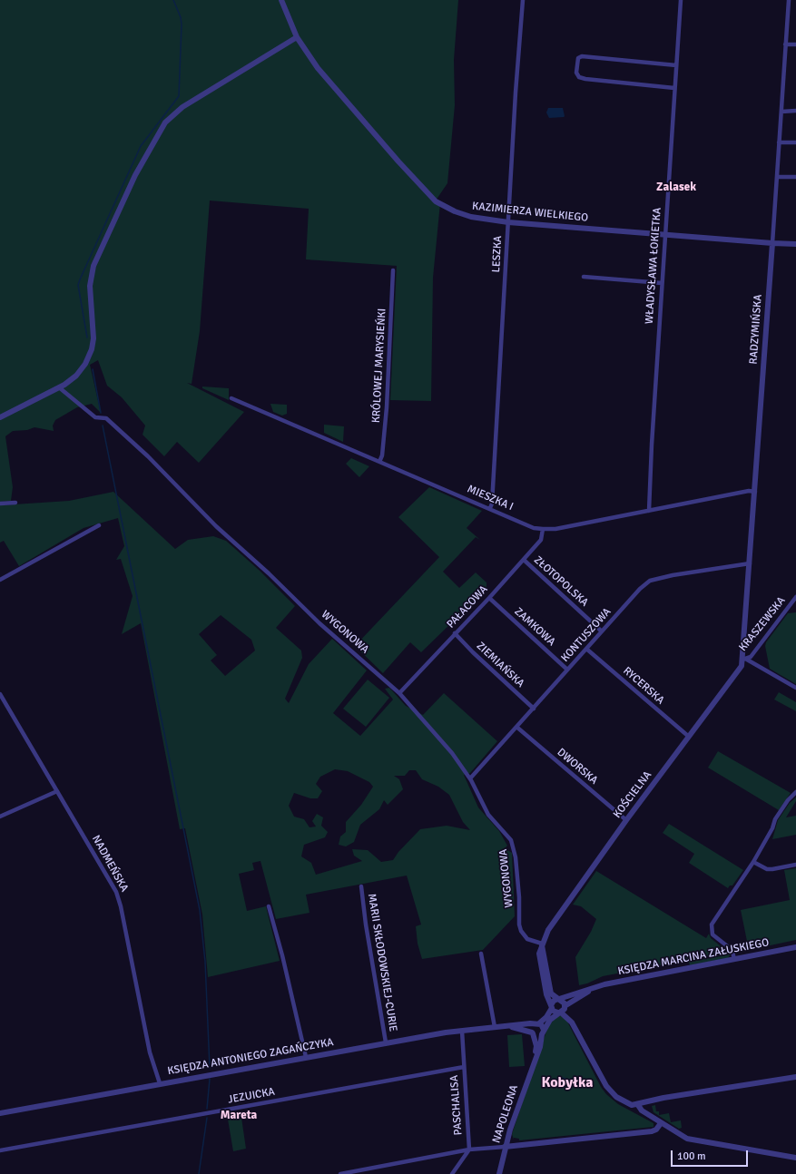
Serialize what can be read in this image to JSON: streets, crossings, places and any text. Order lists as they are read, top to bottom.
{
  "streets": {
    "street": [
      "KAZIMIERZA WIELKIEGO",
      "LESZKA",
      "WŁADYSŁAWA ŁOKIETKA",
      "RADZYMIŃSKA",
      "KRÓLOWEJ MARYSIEŃKI",
      "MIESZKA I",
      "ZŁOTOPOLSKA",
      "PAŁACOWA",
      "KRASZEWSKA",
      "ZAMKOWA",
      "WYGONOWA",
      "KONTUSZOWA",
      "ZIEMIAŃSKA",
      "RYCERSKA",
      "DWORSKA",
      "KOŚCIELNA",
      "NADMEŃSKA",
      "KSIĘDZA MARCINA ZAŁUSKIEGO",
      "MARII SKŁODOWSKIEJ-CURIE",
      "KSIĘDZA ANTONIEGO ZAGAŃCZYKA",
      "JEZUICKA",
      "PASCHALISA",
      "NAPOLEONA"
    ]
  },
  "crossings": [
    ["KAZIMIERZA WIELKIEGO", "LESZKA"],
    ["KAZIMIERZA WIELKIEGO", "WŁADYSŁAWA ŁOKIETKA"],
    ["KAZIMIERZA WIELKIEGO", "RADZYMIŃSKA"],
    ["LESZKA", "MIESZKA I"],
    ["WŁADYSŁAWA ŁOKIETKA", "MIESZKA I"],
    ["RADZYMIŃSKA", "MIESZKA I"],
    ["RADZYMIŃSKA", "KRASZEWSKA"],
    ["RADZYMIŃSKA", "KONTUSZOWA"],
    ["RADZYMIŃSKA", "KOŚCIELNA"],
    ["KRÓLOWEJ MARYSIEŃKI", "MIESZKA I"],
    ["MIESZKA I", "PAŁACOWA"],
    ["ZŁOTOPOLSKA", "PAŁACOWA"],
    ["ZŁOTOPOLSKA", "KONTUSZOWA"],
    ["PAŁACOWA", "ZAMKOWA"],
    ["PAŁACOWA", "WYGONOWA"],
    ["PAŁACOWA", "ZIEMIAŃSKA"],
    ["KRASZEWSKA", "KOŚCIELNA"],
    ["ZAMKOWA", "KONTUSZOWA"],
    ["WYGONOWA", "KONTUSZOWA"],
    ["WYGONOWA", "KOŚCIELNA"],
    ["KONTUSZOWA", "ZIEMIAŃSKA"],
    ["KONTUSZOWA", "RYCERSKA"],
    ["KONTUSZOWA", "DWORSKA"],
    ["RYCERSKA", "KOŚCIELNA"],
    ["DWORSKA", "KOŚCIELNA"],
    ["NADMEŃSKA", "KSIĘDZA ANTONIEGO ZAGAŃCZYKA"],
    ["KSIĘDZA MARCINA ZAŁUSKIEGO", "KSIĘDZA ANTONIEGO ZAGAŃCZYKA"],
    ["KSIĘDZA MARCINA ZAŁUSKIEGO", "NAPOLEONA"],
    ["MARII SKŁODOWSKIEJ-CURIE", "KSIĘDZA ANTONIEGO ZAGAŃCZYKA"],
    ["KSIĘDZA ANTONIEGO ZAGAŃCZYKA", "PASCHALISA"],
    ["KSIĘDZA ANTONIEGO ZAGAŃCZYKA", "NAPOLEONA"],
    ["JEZUICKA", "PASCHALISA"]
  ],
  "districts": ["Zalasek", "Kobyłka", "Mareta"],
  "scale_bar": "100 m"
}
